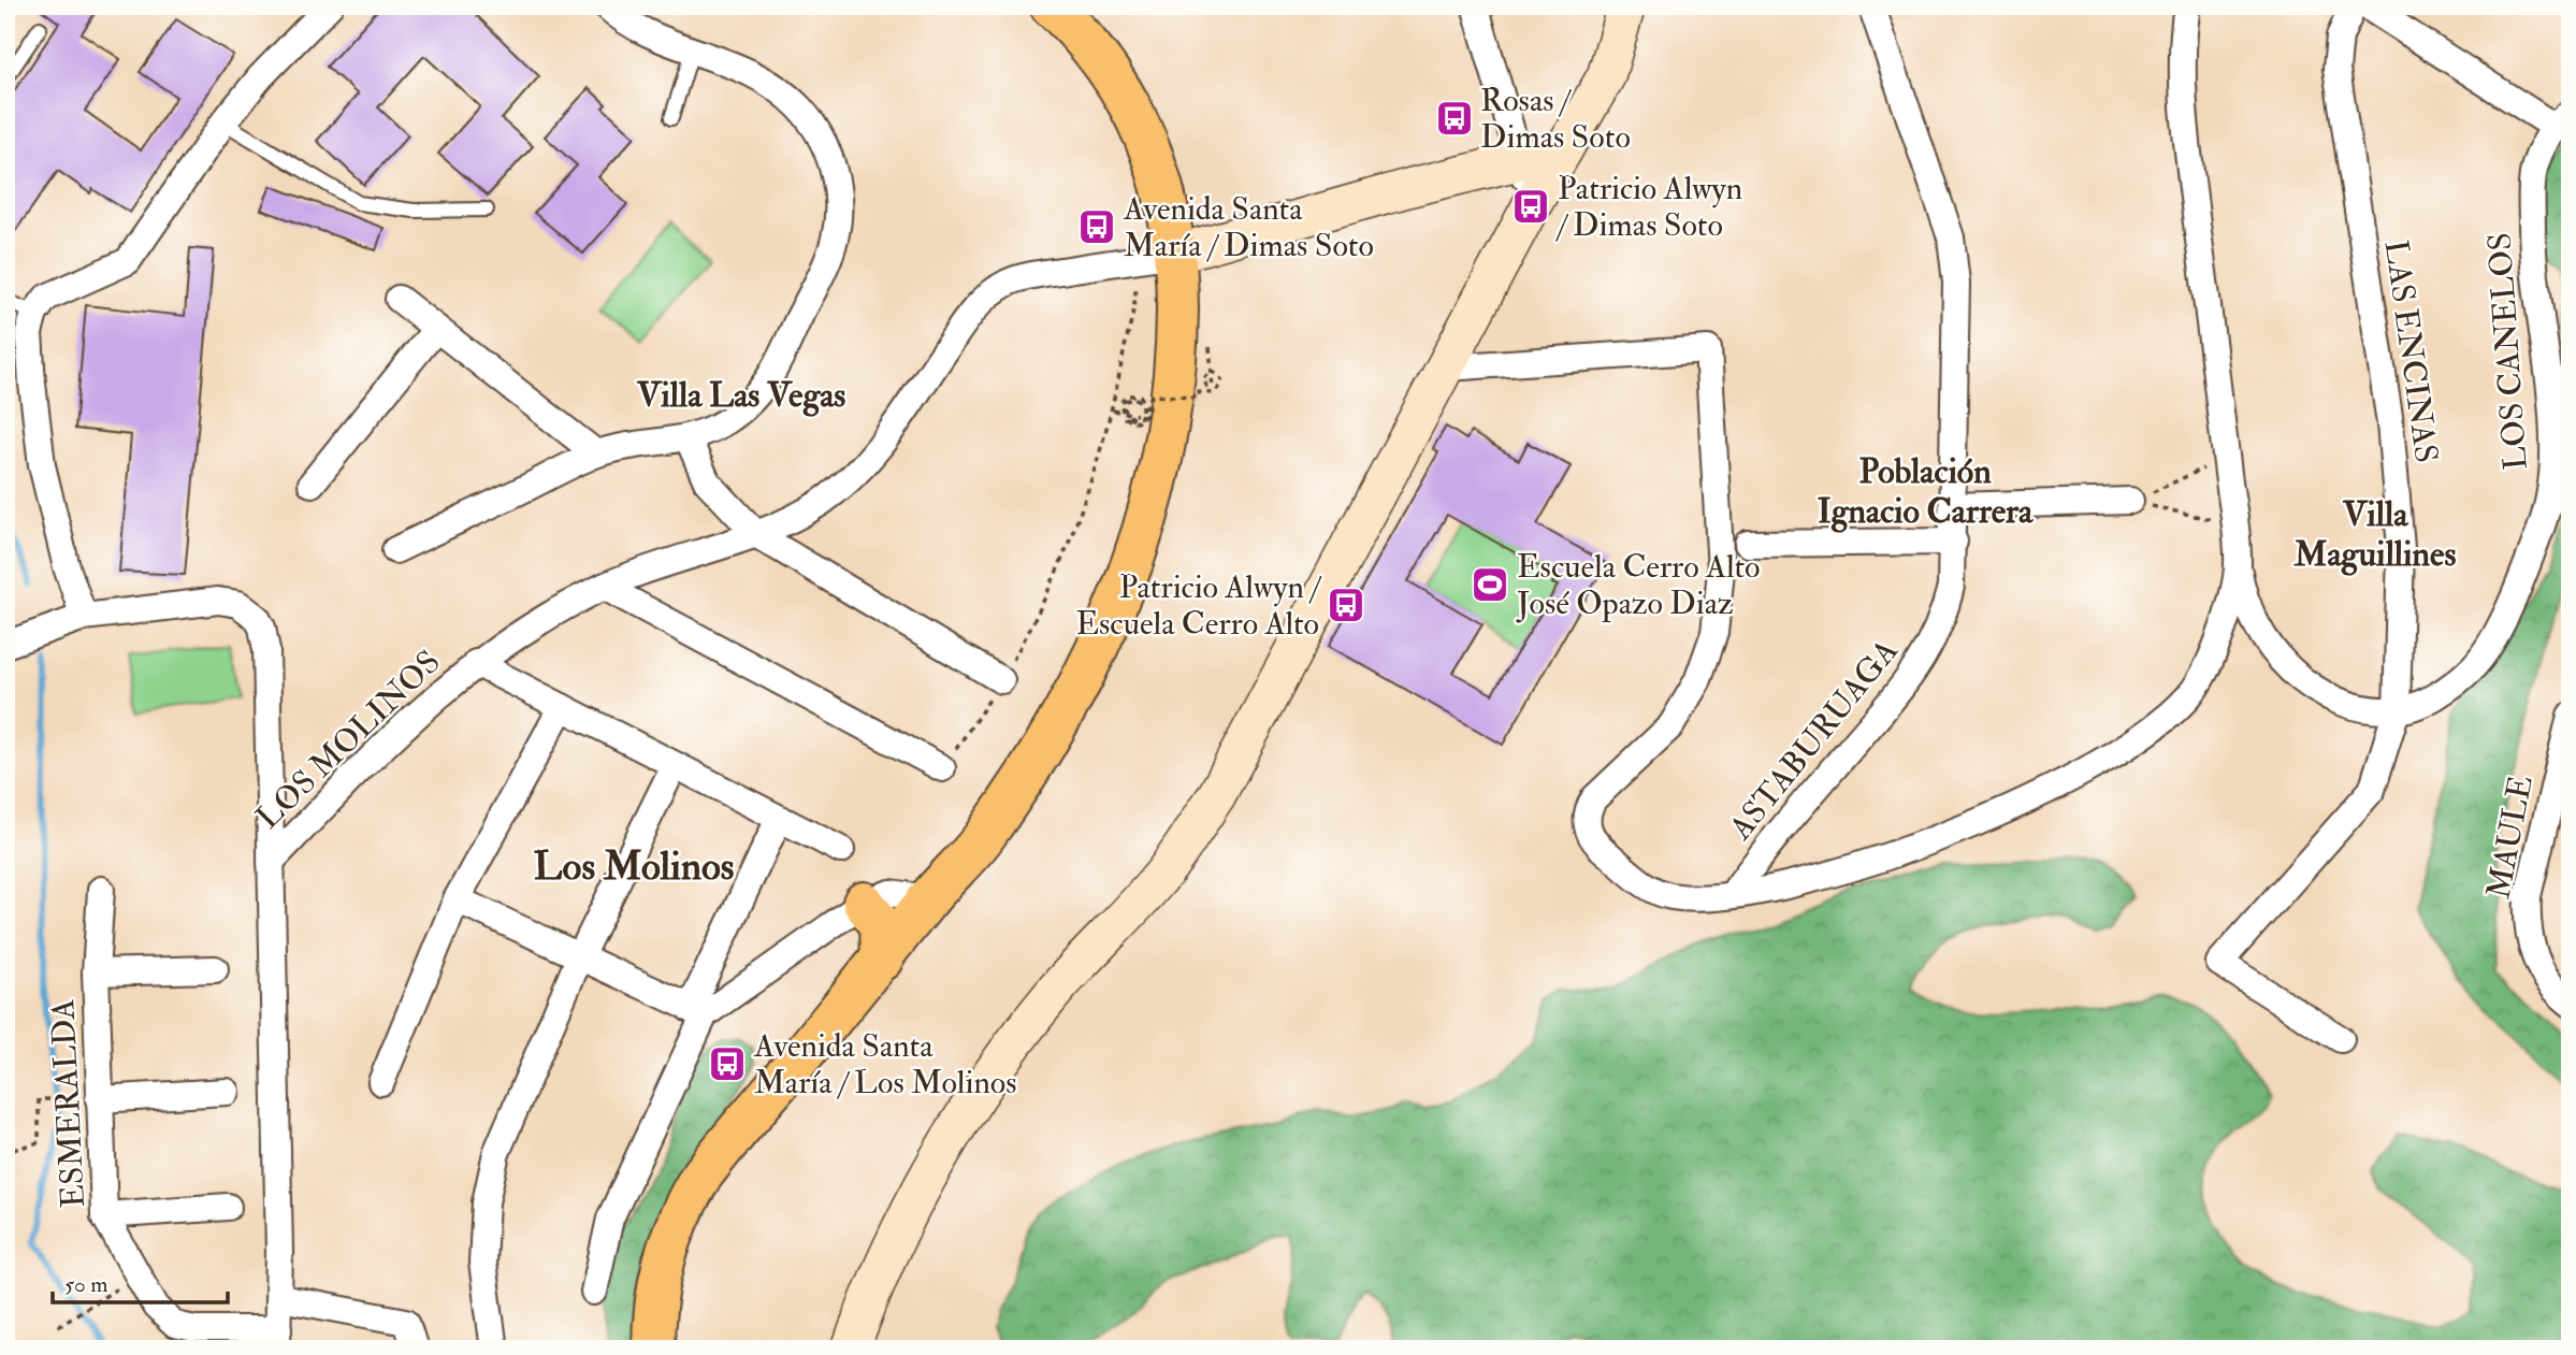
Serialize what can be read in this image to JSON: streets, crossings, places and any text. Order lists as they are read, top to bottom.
{
  "streets": {
    "street": [
      "LAS ENCINAS",
      "LOS CANELOS",
      "LOS MOLINOS",
      "ASTABURUAGA",
      "MAULE",
      "ESMERALDA"
    ]
  },
  "crossings": [
    ["LAS ENCINAS", "LOS CANELOS"],
    ["LOS MOLINOS", "ESMERALDA"]
  ],
  "districts": [
    "Villa Las Vegas",
    "Población Ignacio Carrera",
    "Villa Maguillines",
    "Los Molinos"
  ],
  "places": {
    "bus stop": [
      "Rosas / Dimas Soto",
      "Patricio Alwyn / Dimas Soto",
      "Avenida Santa María / Dimas Soto",
      "Patricio Alwyn / Escuela Cerro Alto",
      "Avenida Santa María / Los Molinos"
    ],
    "sports": ["Escuela Cerro Alto José Opazo Diaz"]
  },
  "scale_bar": "50 m"
}
